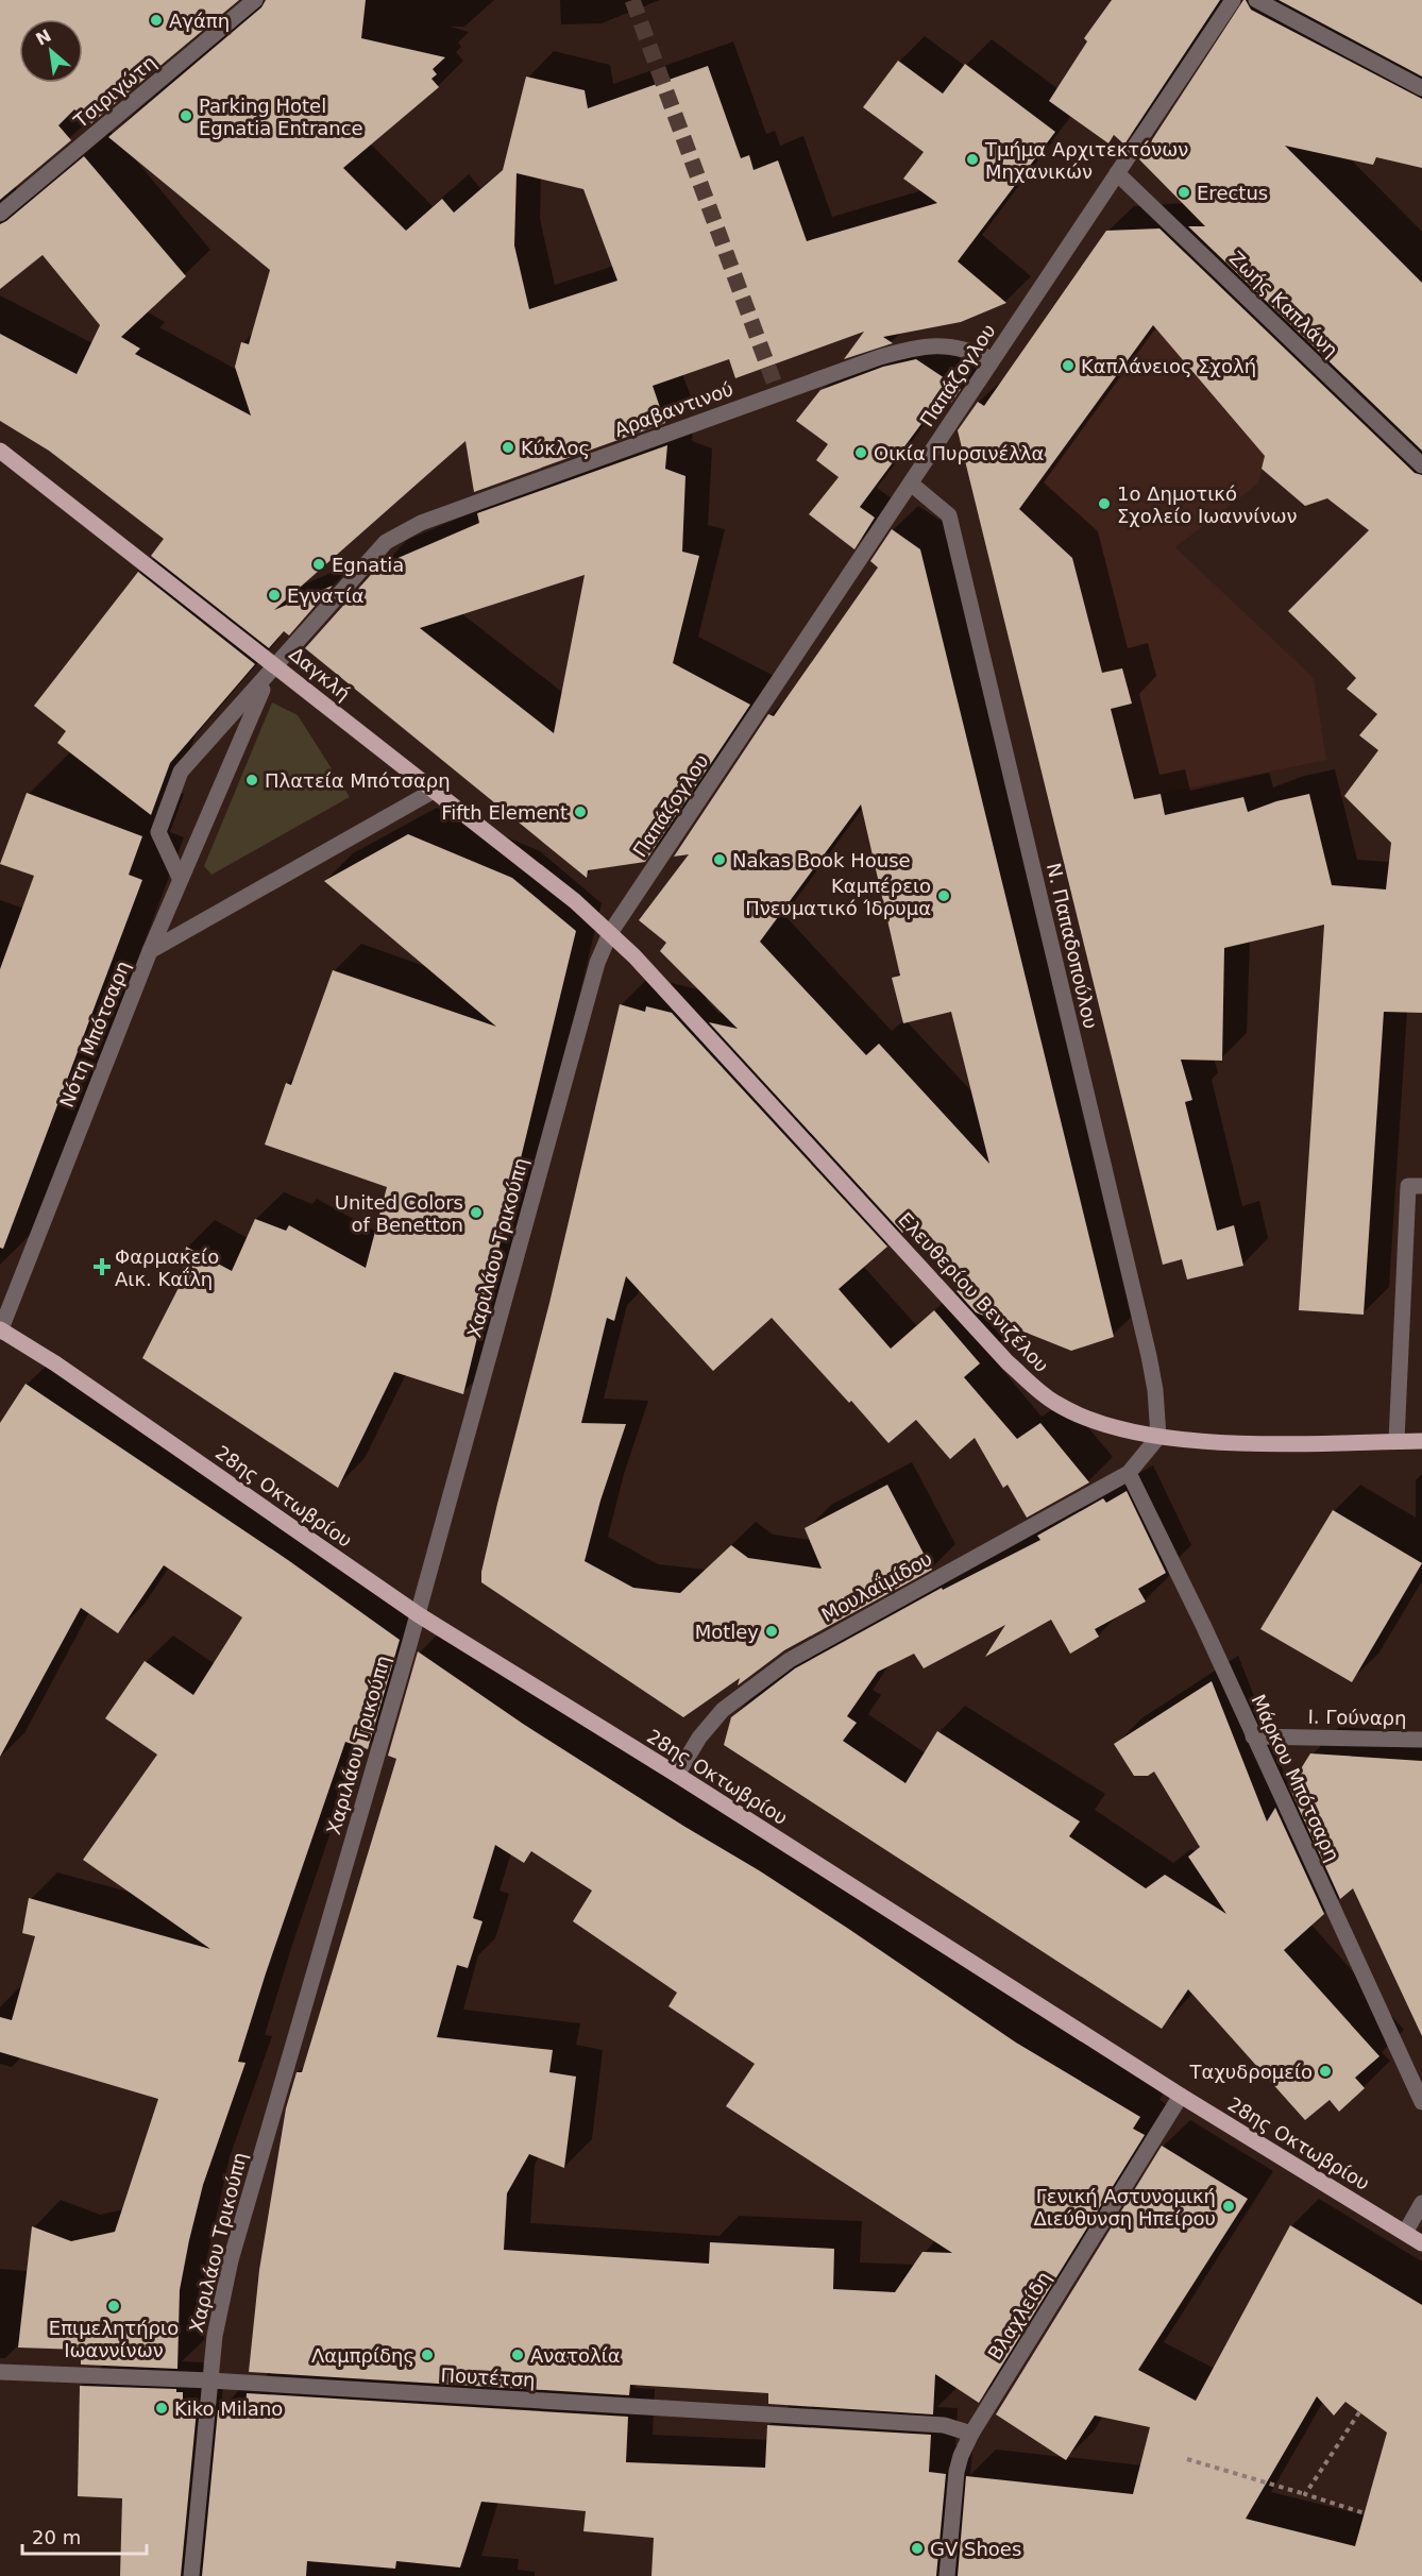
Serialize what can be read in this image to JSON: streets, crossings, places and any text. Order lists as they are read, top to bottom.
{
  "streets": {
    "main road": ["Δαγκλή", "Ελευθερίου Βενιζέλου", "28ης Οκτωβρίου"],
    "street": [
      "Τσιριγώτη",
      "Ζωής Καπλάνη",
      "Παπάζογλου",
      "Αραβαντινού",
      "Ν. Παπαδοπούλου",
      "Νότη Μπότσαρη",
      "Χαριλάου Τρικούπη",
      "Μουλαΐμίδου",
      "Ι. Γούναρη",
      "Μάρκου Μπότσαρη",
      "Βλαχλείδη",
      "Πουτέτση"
    ]
  },
  "crossings": [
    ["Ζωής Καπλάνη", "Παπάζογλου"],
    ["Παπάζογλου", "Αραβαντινού"],
    ["Παπάζογλου", "Δαγκλή"],
    ["Παπάζογλου", "Ν. Παπαδοπούλου"],
    ["Παπάζογλου", "Χαριλάου Τρικούπη"],
    ["Παπάζογλου", "Ελευθερίου Βενιζέλου"],
    ["Αραβαντινού", "Δαγκλή"],
    ["Δαγκλή", "Νότη Μπότσαρη"],
    ["Δαγκλή", "Χαριλάου Τρικούπη"],
    ["Δαγκλή", "Ελευθερίου Βενιζέλου"],
    ["Ν. Παπαδοπούλου", "Ελευθερίου Βενιζέλου"],
    ["Ν. Παπαδοπούλου", "Μουλαΐμίδου"],
    ["Νότη Μπότσαρη", "28ης Οκτωβρίου"],
    ["Χαριλάου Τρικούπη", "Ελευθερίου Βενιζέλου"],
    ["Χαριλάου Τρικούπη", "28ης Οκτωβρίου"],
    ["Χαριλάου Τρικούπη", "Πουτέτση"],
    ["Ελευθερίου Βενιζέλου", "Μουλαΐμίδου"],
    ["28ης Οκτωβρίου", "Μουλαΐμίδου"],
    ["28ης Οκτωβρίου", "Βλαχλείδη"],
    ["Μουλαΐμίδου", "Μάρκου Μπότσαρη"],
    ["Ι. Γούναρη", "Μάρκου Μπότσαρη"],
    ["Βλαχλείδη", "Πουτέτση"]
  ],
  "places": {
    "other": [
      "Αγάπη",
      "Parking Hotel Egnatia Entrance",
      "Τμήμα Αρχιτεκτόνων Μηχανικών",
      "Erectus",
      "Καπλάνειος Σχολή",
      "Κύκλος",
      "Οικία Πυρσινέλλα",
      "1ο Δημοτικό Σχολείο Ιωαννίνων",
      "Egnatia",
      "Εγνατία",
      "Πλατεία Μπότσαρη",
      "Fifth Element",
      "Nakas Book House",
      "Καμπέρειο Πνευματικό Ίδρυμα",
      "United Colors of Benetton",
      "Motley",
      "Ταχυδρομείο",
      "Γενική Αστυνομική Διεύθυνση Ηπείρου",
      "Επιμελητήριο Ιωαννίνων",
      "Λαμπρίδης",
      "Ανατολία",
      "Kiko Milano",
      "GV Shoes"
    ],
    "health": ["Φαρμακείο Αικ. Καΐλη"]
  },
  "scale_bar": "20 m",
  "north": "top left"
}
